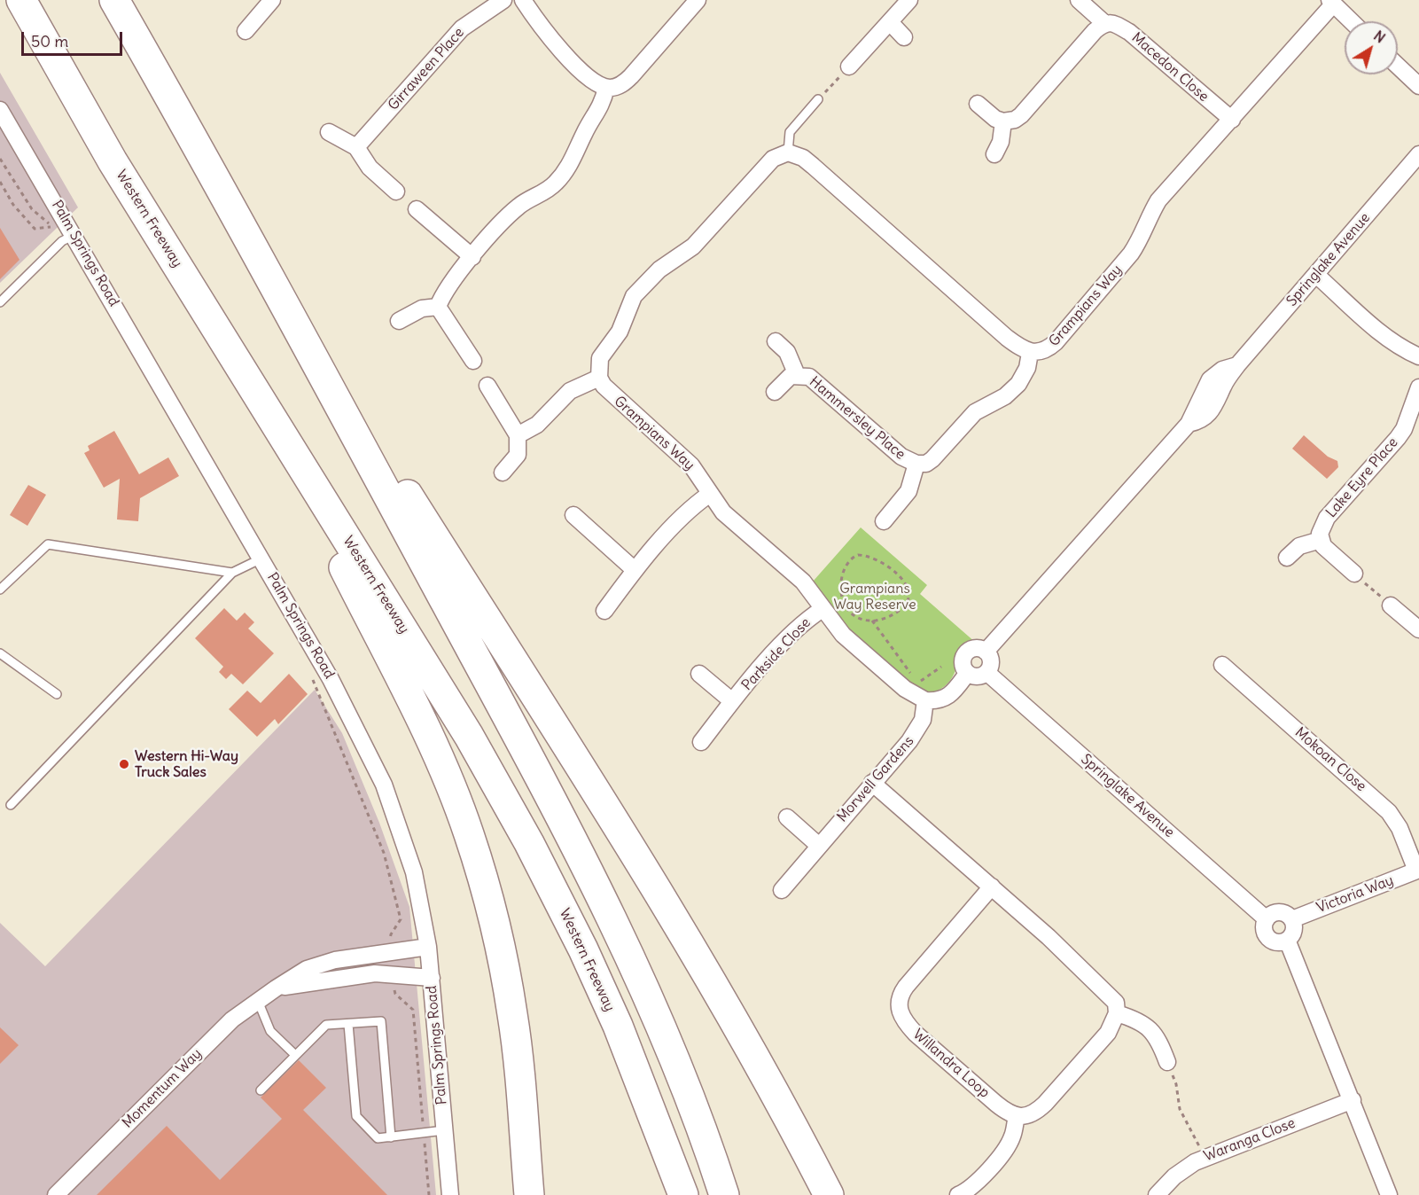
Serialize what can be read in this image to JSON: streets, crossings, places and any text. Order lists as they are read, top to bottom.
{
  "streets": {
    "highway": ["Western Freeway"],
    "street": [
      "Macedon Close",
      "Girraween Place",
      "Palm Springs Road",
      "Springlake Avenue",
      "Grampians Way",
      "Hammersley Place",
      "Lake Eyre Place",
      "Parkside Close",
      "Mokoan Close",
      "Morwell Gardens",
      "Victoria Way",
      "Willandra Loop",
      "Momentum Way",
      "Waranga Close"
    ]
  },
  "crossings": [
    ["Macedon Close", "Grampians Way"],
    ["Palm Springs Road", "Momentum Way"],
    ["Springlake Avenue", "Victoria Way"],
    ["Grampians Way", "Hammersley Place"],
    ["Grampians Way", "Parkside Close"],
    ["Grampians Way", "Morwell Gardens"],
    ["Mokoan Close", "Victoria Way"]
  ],
  "parks": ["Grampians Way Reserve"],
  "places": ["Western Hi-Way Truck Sales"],
  "scale_bar": "50 m",
  "north": "top right"
}
